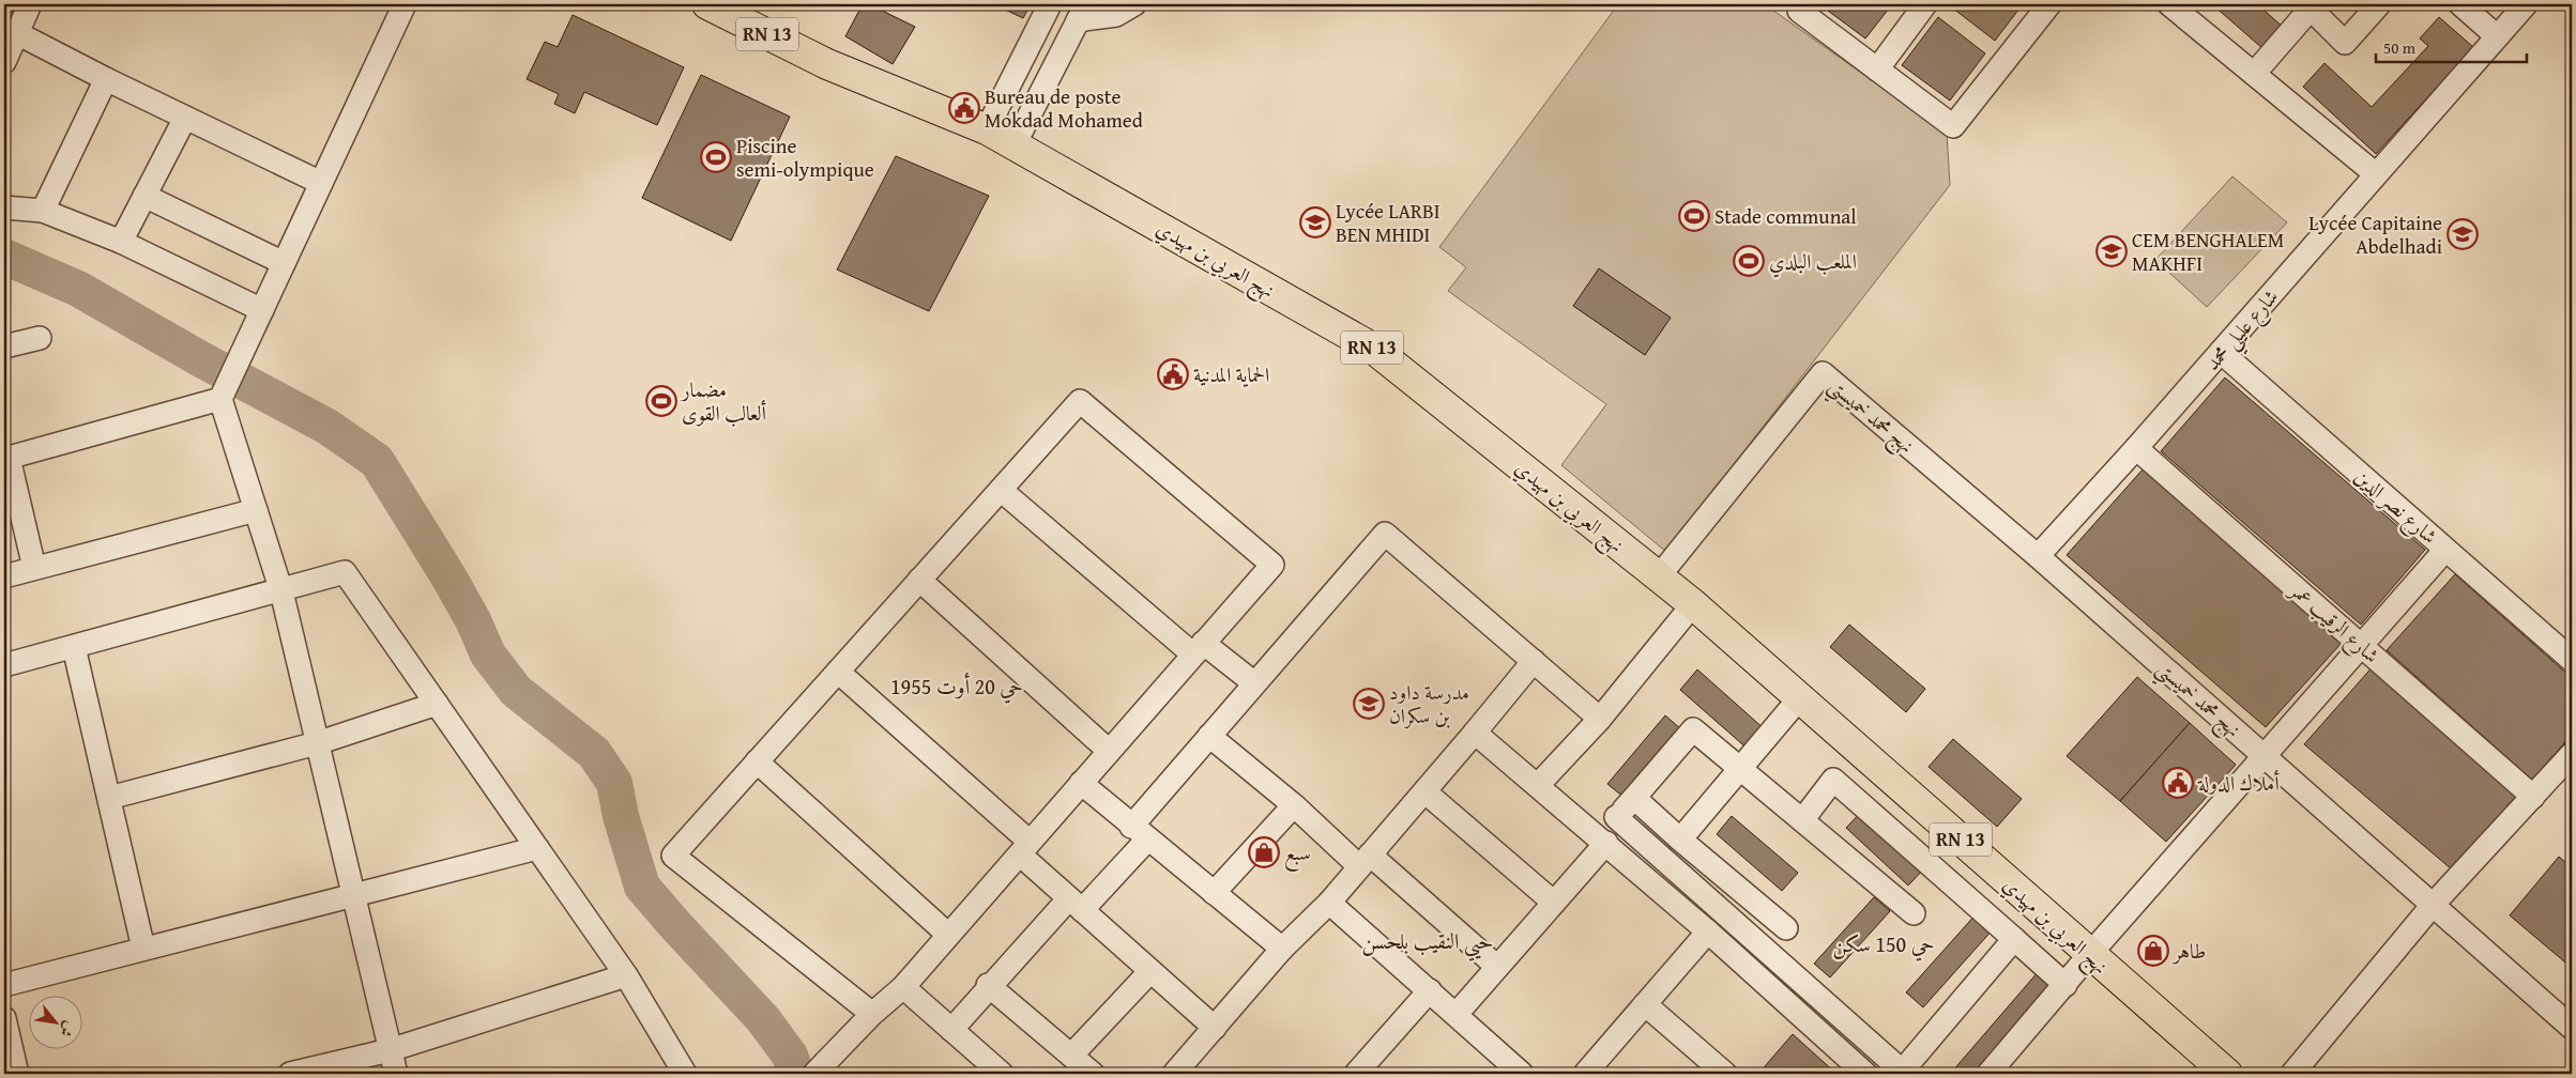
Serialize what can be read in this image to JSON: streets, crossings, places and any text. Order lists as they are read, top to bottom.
{
  "streets": {
    "main road": ["RN 13", "نهج العربي بن مهيدي"],
    "street": [
      "شارع عليلي محمد",
      "نهج محمد خميستي",
      "شارع نصر الدين",
      "شارع الرقيب عمر"
    ]
  },
  "crossings": [
    ["نهج العربي بن مهيدي", "نهج محمد خميستي"],
    ["شارع عليلي محمد", "نهج محمد خميستي"],
    ["شارع عليلي محمد", "شارع نصر الدين"],
    ["شارع عليلي محمد", "شارع الرقيب عمر"]
  ],
  "districts": ["حي 20 أوت 1955", "حيي النقيب بلحسن", "حي 150 سكن"],
  "places": {
    "public building": ["Bureau de poste Mokdad Mohamed", "الحماية المدنية", "أملاك الدولة"],
    "sports": [
      "Piscine semi-olympique",
      "Stade communal",
      "الملعب البلدي",
      "مضمار ألعالب القوى"
    ],
    "school or university": [
      "Lycée LARBI BEN MHIDI",
      "Lycée Capitaine Abdelhadi",
      "CEM BENGHALEM MAKHFI",
      "مدرسة داود بن سكران"
    ],
    "shop": ["سبع", "طاهر"]
  },
  "scale_bar": "50 m",
  "north": "bottom right"
}
